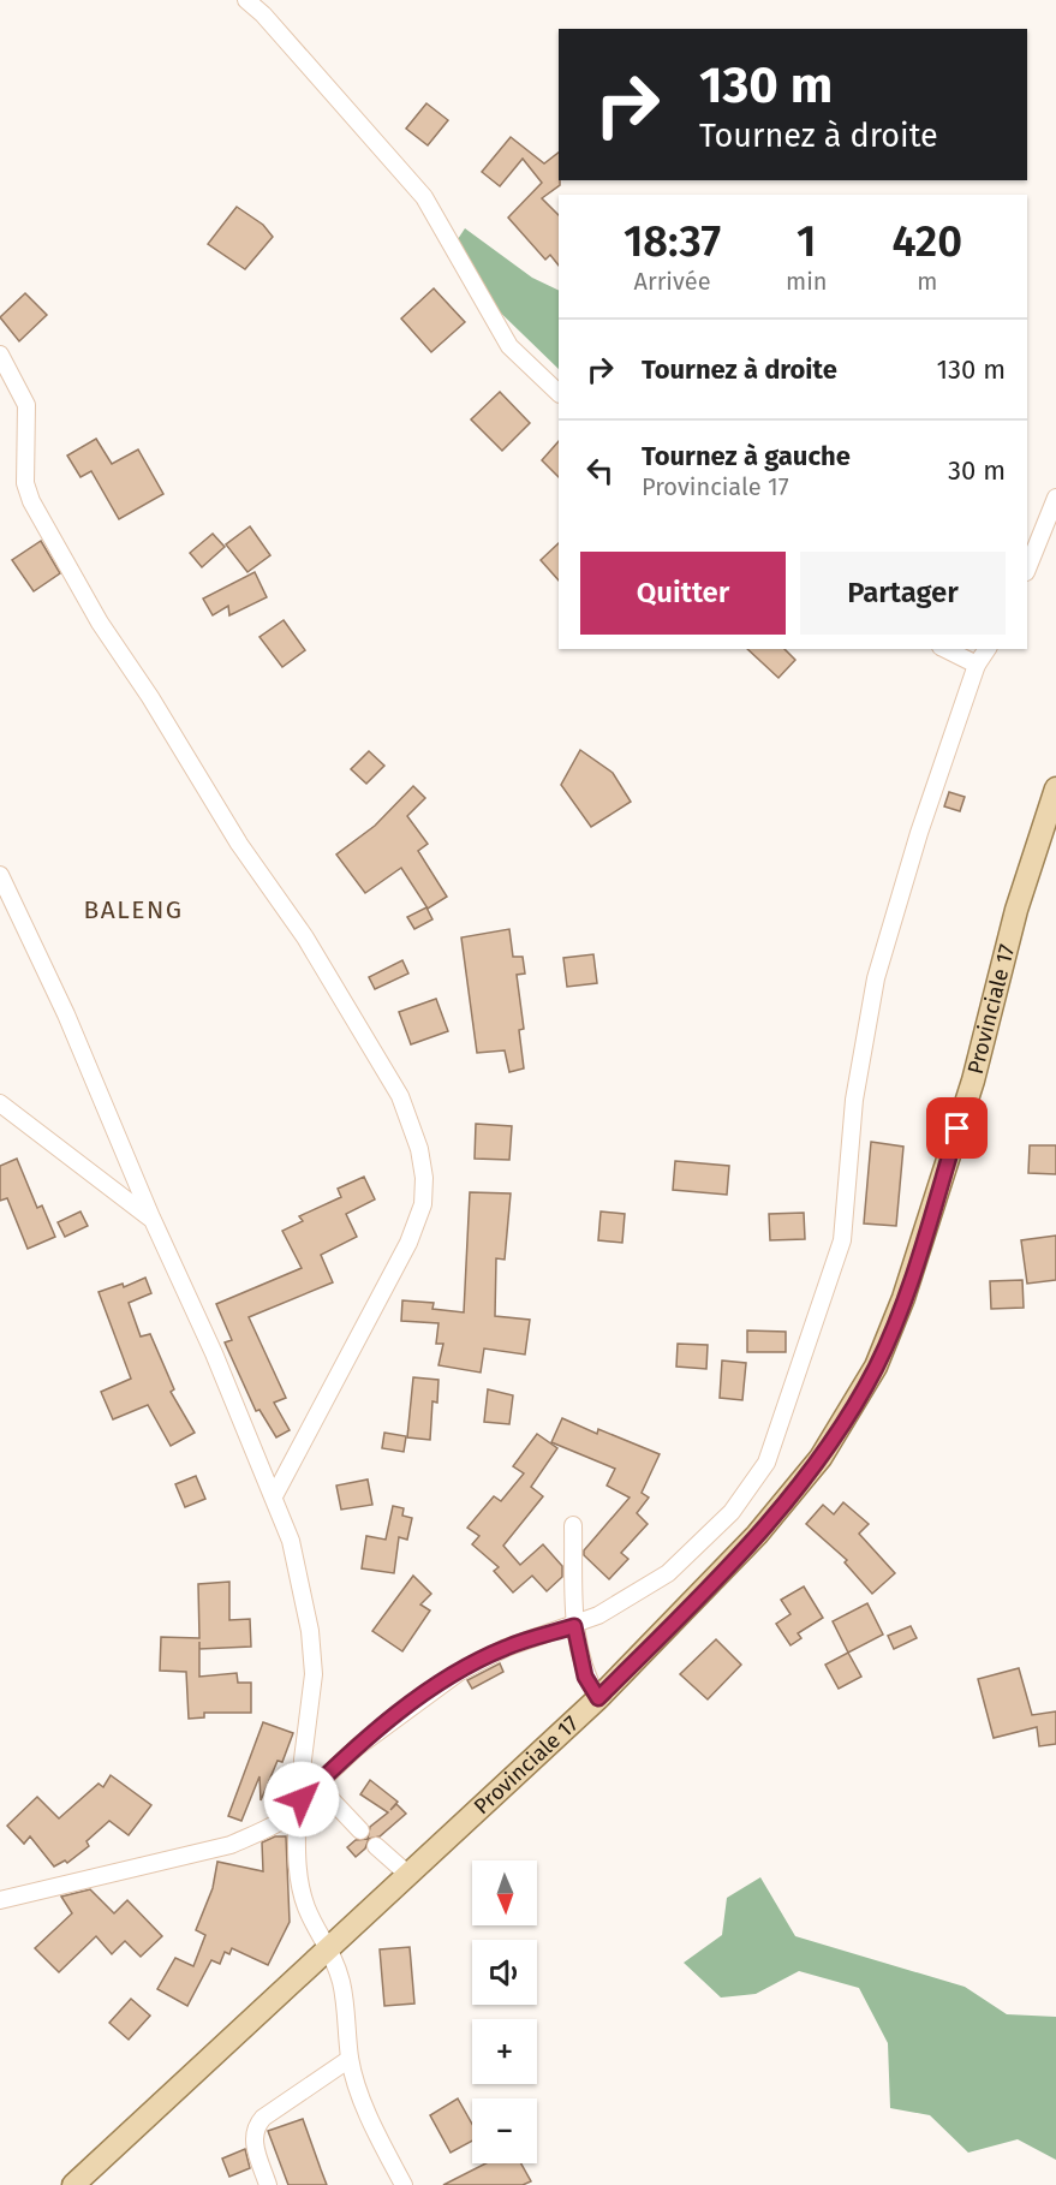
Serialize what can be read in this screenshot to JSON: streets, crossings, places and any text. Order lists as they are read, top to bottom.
{
  "streets": {
    "main road": ["Provinciale 17"]
  },
  "districts": ["BALENG"],
  "north": "bottom",
  "page": {
    "turn": ["130 m", "Tournez à droite"],
    "eta": [
      "18:37",
      "Arrivée",
      "1",
      "min",
      "420",
      "m"
    ],
    "list": [
      {
        "name": "Tournez à droite",
        "value": "130 m"
      },
      {
        "name": "Tournez à gauche",
        "note": "Provinciale 17",
        "value": "30 m"
      }
    ],
    "buttons": ["Quitter", "Partager"],
    "map_buttons": ["+", "−"]
  }
}
